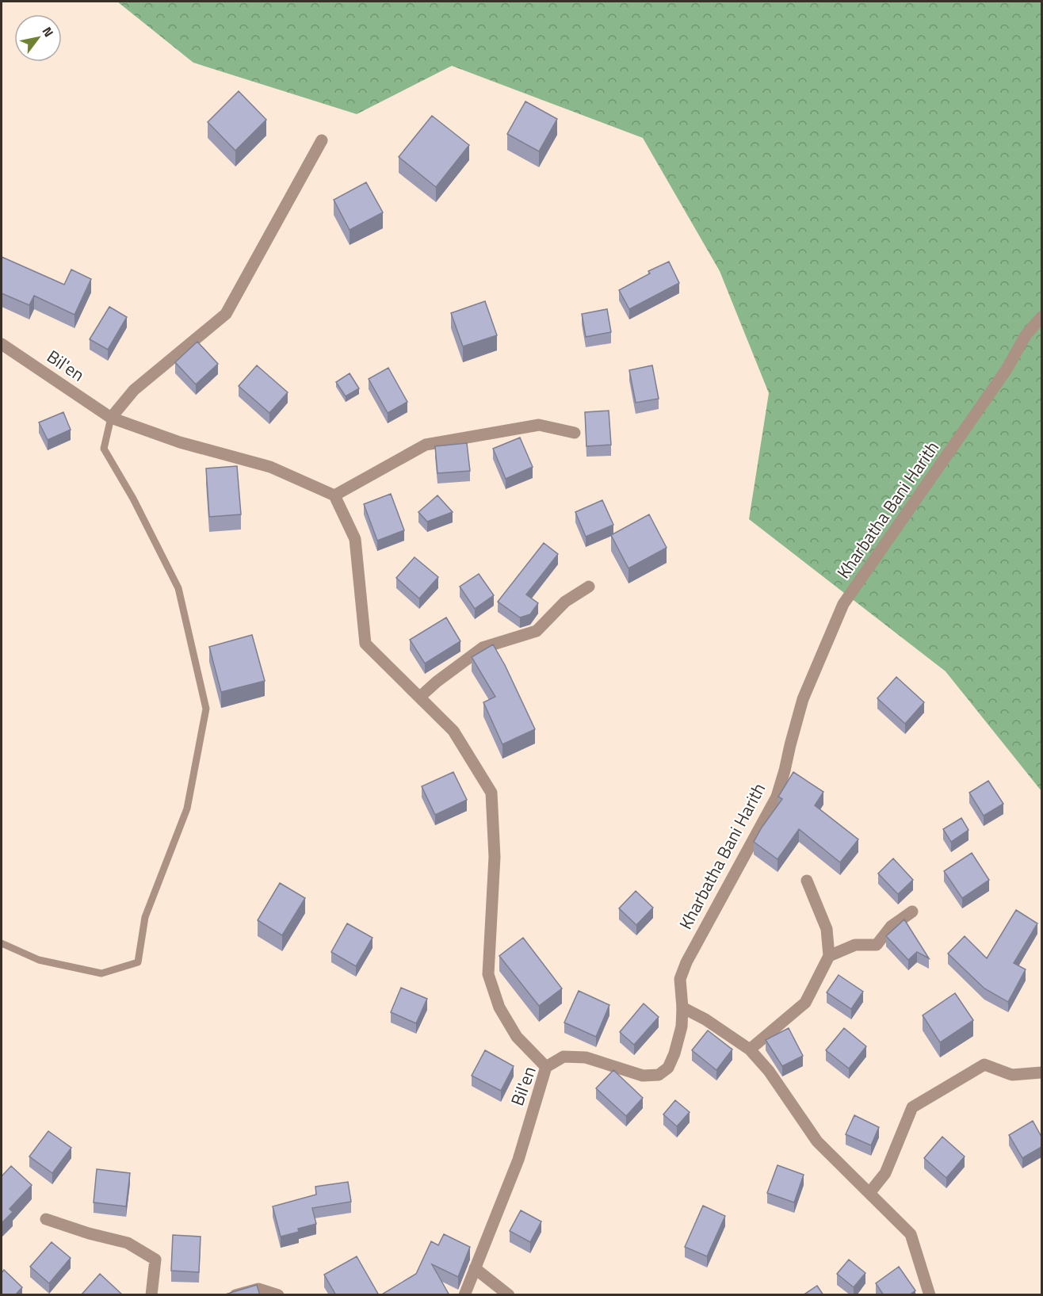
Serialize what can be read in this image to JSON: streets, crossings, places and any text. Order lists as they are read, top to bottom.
{
  "streets": {
    "street": ["Bil'en", "Kharbatha Bani Harith"]
  },
  "crossings": [
    ["Bil'en", "Kharbatha Bani Harith"]
  ],
  "north": "top right"
}
